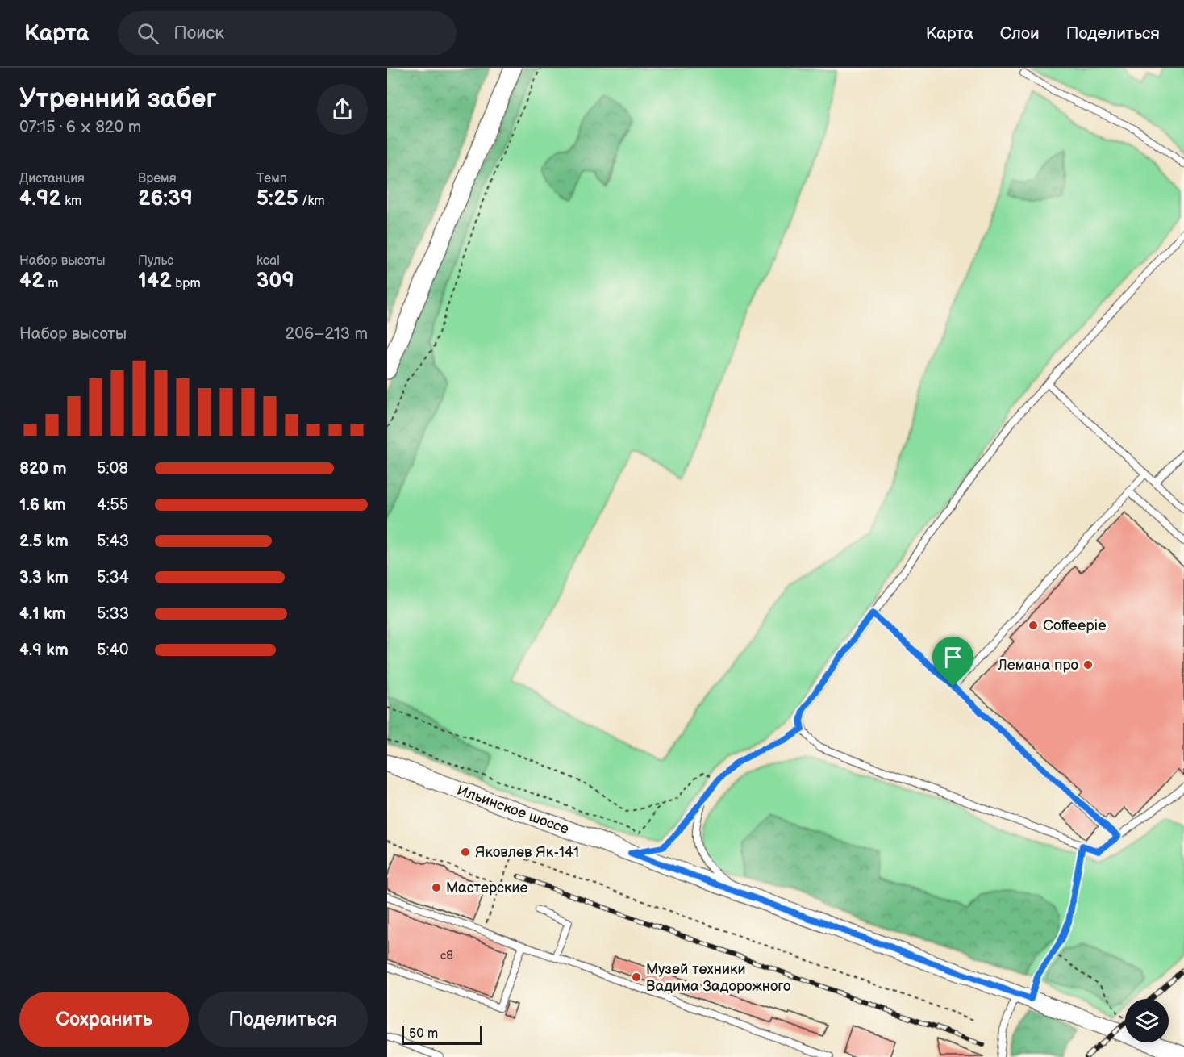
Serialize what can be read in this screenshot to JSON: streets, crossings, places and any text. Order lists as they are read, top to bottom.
{
  "streets": {
    "main road": ["Ильинское шоссе"]
  },
  "places": [
    "Coffeepie",
    "Лемана про",
    "Яковлев Як-141",
    "Мастерские",
    "Музей техники Вадима Задорожного"
  ],
  "house_numbers": ["с8"],
  "scale_bar": "50 m",
  "page": {
    "header": "Карта",
    "search": "Поиск",
    "nav": ["Карта", "Слои", "Поделиться"],
    "heading": ["Утренний забег", "07:15 · 6 × 820 m"],
    "stats": [
      ["Дистанция", "4.92 km"],
      ["Время", "26:39"],
      ["Темп", "5:25 /km"],
      ["Набор высоты", "42 m"],
      ["Пульс", "142 bpm"],
      ["kcal", "309"]
    ],
    "chart": ["Набор высоты", "206–213 m"],
    "list": [
      {
        "name": "820 m",
        "note": "5:08"
      },
      {
        "name": "1.6 km",
        "note": "4:55"
      },
      {
        "name": "2.5 km",
        "note": "5:43"
      },
      {
        "name": "3.3 km",
        "note": "5:34"
      },
      {
        "name": "4.1 km",
        "note": "5:33"
      },
      {
        "name": "4.9 km",
        "note": "5:40"
      }
    ],
    "buttons": ["Сохранить", "Поделиться"],
    "scale": "50 m"
  }
}
